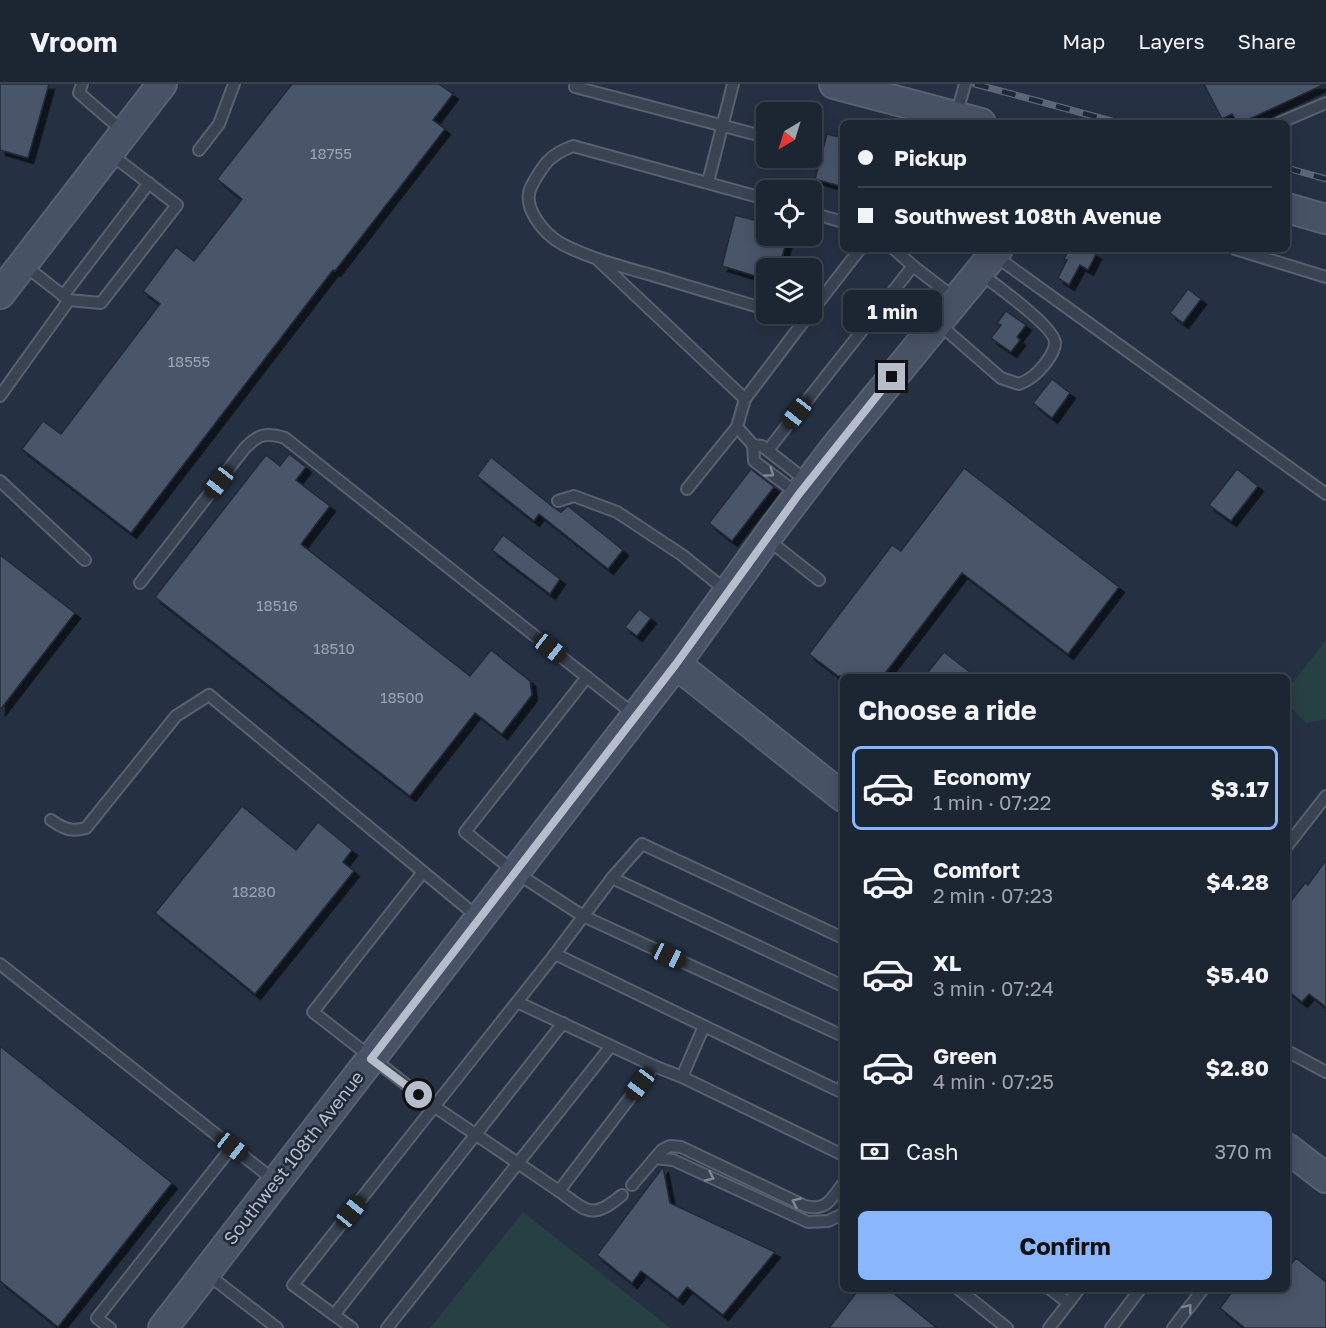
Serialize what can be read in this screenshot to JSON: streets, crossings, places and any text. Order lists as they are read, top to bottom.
{
  "streets": {
    "street": ["Southwest 108th Avenue"]
  },
  "house_numbers": [
    "18755",
    "18555",
    "18516",
    "18510",
    "18500",
    "18280"
  ],
  "north": "bottom left",
  "page": {
    "header": "Vroom",
    "nav": ["Map", "Layers", "Share"],
    "banner": ["Pickup", "Southwest 108th Avenue"],
    "bubble": "1 min",
    "heading": "Choose a ride",
    "list": [
      {
        "name": "Economy",
        "note": "1 min · 07:22",
        "value": "$3.17"
      },
      {
        "name": "Comfort",
        "note": "2 min · 07:23",
        "value": "$4.28"
      },
      {
        "name": "XL",
        "note": "3 min · 07:24",
        "value": "$5.40"
      },
      {
        "name": "Green",
        "note": "4 min · 07:25",
        "value": "$2.80"
      }
    ],
    "pay": ["Cash", "370 m"],
    "buttons": "Confirm"
  }
}
